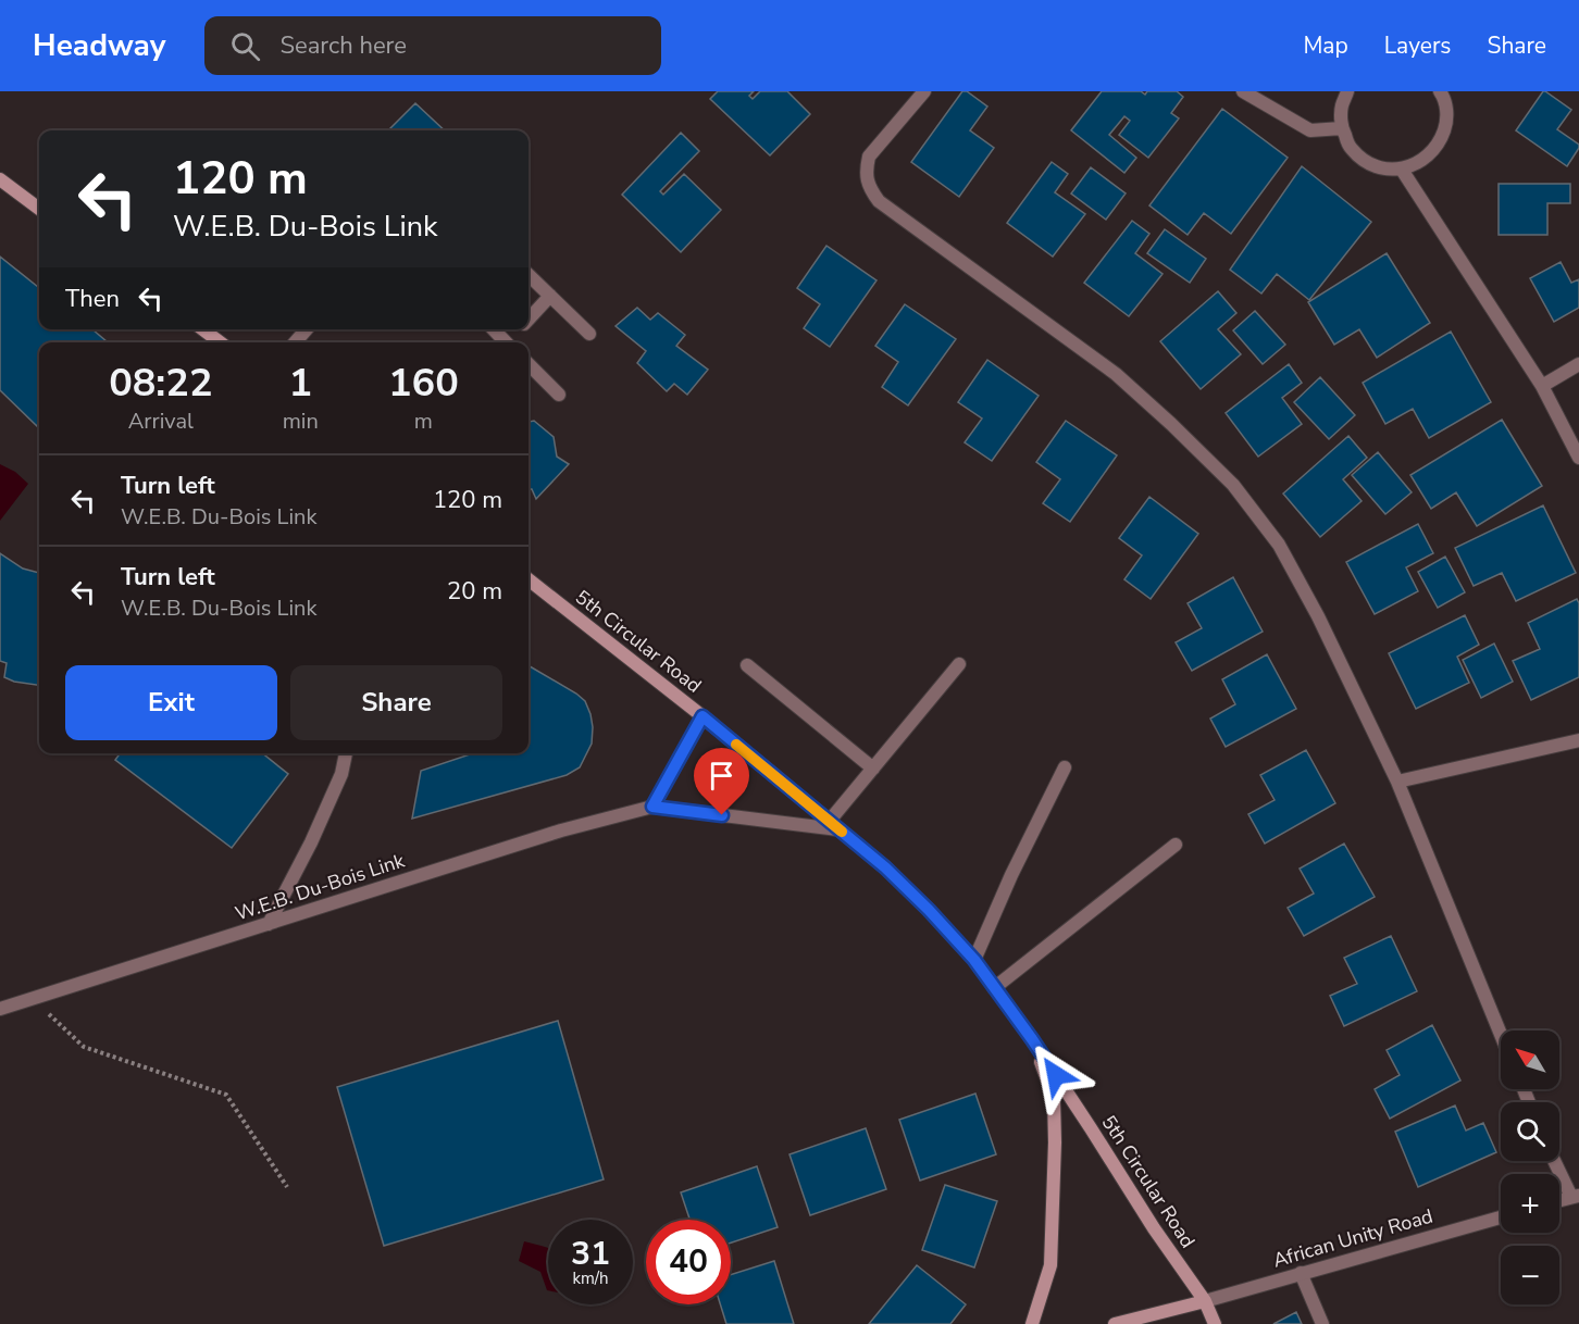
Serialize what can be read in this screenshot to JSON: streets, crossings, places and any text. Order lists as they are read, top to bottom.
{
  "streets": {
    "street": ["5th Circular Road", "W.E.B. Du-Bois Link", "African Unity Road"]
  },
  "crossings": [
    ["5th Circular Road", "W.E.B. Du-Bois Link"],
    ["5th Circular Road", "African Unity Road"]
  ],
  "north": "top left",
  "page": {
    "header": "Headway",
    "search": "Search here",
    "nav": ["Map", "Layers", "Share"],
    "turn": ["120 m", "W.E.B. Du-Bois Link"],
    "then": "Then",
    "eta": [
      "08:22",
      "Arrival",
      "1",
      "min",
      "160",
      "m"
    ],
    "list": [
      {
        "name": "Turn left",
        "note": "W.E.B. Du-Bois Link",
        "value": "120 m"
      },
      {
        "name": "Turn left",
        "note": "W.E.B. Du-Bois Link",
        "value": "20 m"
      }
    ],
    "buttons": ["Exit", "Share"],
    "map_buttons": ["+", "−"],
    "speed": "31 km/h",
    "limit": "40"
  }
}
